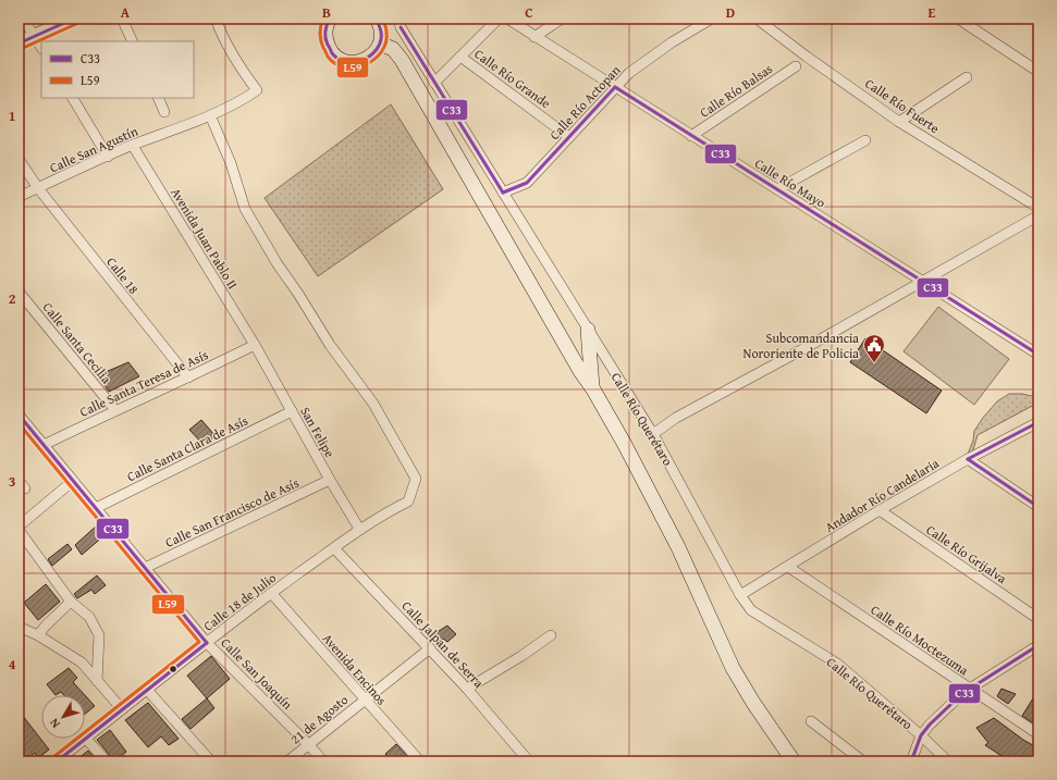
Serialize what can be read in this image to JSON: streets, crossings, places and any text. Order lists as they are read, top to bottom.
{
  "streets": {
    "main road": ["Calle Río Querétaro"],
    "street": [
      "Calle Río Grande",
      "Calle Río Balsas",
      "Calle Río Actopan",
      "Calle Río Fuerte",
      "Calle San Agustín",
      "Calle Río Mayo",
      "Avenida Juan Pablo II",
      "Calle 18",
      "Calle Santa Cecilia",
      "Calle Santa Teresa de Asís",
      "San Felipe",
      "Calle Santa Clara de Asís",
      "Andador Río Candelaria",
      "Calle San Francisco de Asís",
      "Calle Río Grijalva",
      "Calle 18 de Julio",
      "Calle Río Moctezuma",
      "Calle Jalpan de Serra",
      "Avenida Encinos",
      "Calle San Joaquín",
      "21 de Agosto"
    ]
  },
  "crossings": [
    ["Calle Río Grande", "Calle Río Actopan"],
    ["Calle Río Balsas", "Calle Río Mayo"],
    ["Calle Río Actopan", "Calle Río Mayo"],
    ["Calle Río Actopan", "Calle Río Querétaro"],
    ["Calle San Agustín", "Avenida Juan Pablo II"],
    ["Calle San Agustín", "Calle 18"],
    ["Calle San Agustín", "Calle 18 de Julio"],
    ["Avenida Juan Pablo II", "Calle Santa Teresa de Asís"],
    ["Avenida Juan Pablo II", "San Felipe"],
    ["Calle 18", "Calle Santa Teresa de Asís"],
    ["Calle Santa Cecilia", "Calle Santa Teresa de Asís"],
    ["Calle Santa Teresa de Asís", "San Felipe"],
    ["Calle Santa Teresa de Asís", "Calle San Joaquín"],
    ["Calle Río Querétaro", "Andador Río Candelaria"],
    ["San Felipe", "Calle Santa Clara de Asís"],
    ["San Felipe", "Calle San Francisco de Asís"],
    ["San Felipe", "Calle 18 de Julio"],
    ["Calle Santa Clara de Asís", "Calle San Joaquín"],
    ["Andador Río Candelaria", "Calle Río Grijalva"],
    ["Andador Río Candelaria", "Calle Río Moctezuma"],
    ["Calle San Francisco de Asís", "Calle San Joaquín"],
    ["Calle 18 de Julio", "Calle Jalpan de Serra"],
    ["Calle 18 de Julio", "Avenida Encinos"],
    ["Calle 18 de Julio", "Calle San Joaquín"],
    ["Calle Jalpan de Serra", "21 de Agosto"],
    ["Avenida Encinos", "21 de Agosto"],
    ["Calle San Joaquín", "21 de Agosto"]
  ],
  "places": {
    "public building": ["Subcomandancia Nororiente de Policia"]
  },
  "lines": ["transit line C33", "transit line L59"],
  "legend": ["C33", "L59"],
  "north": "bottom left",
  "grid": {
    "columns": [
      "A",
      "B",
      "C",
      "D",
      "E"
    ],
    "rows": [
      "1",
      "2",
      "3",
      "4"
    ]
  }
}
